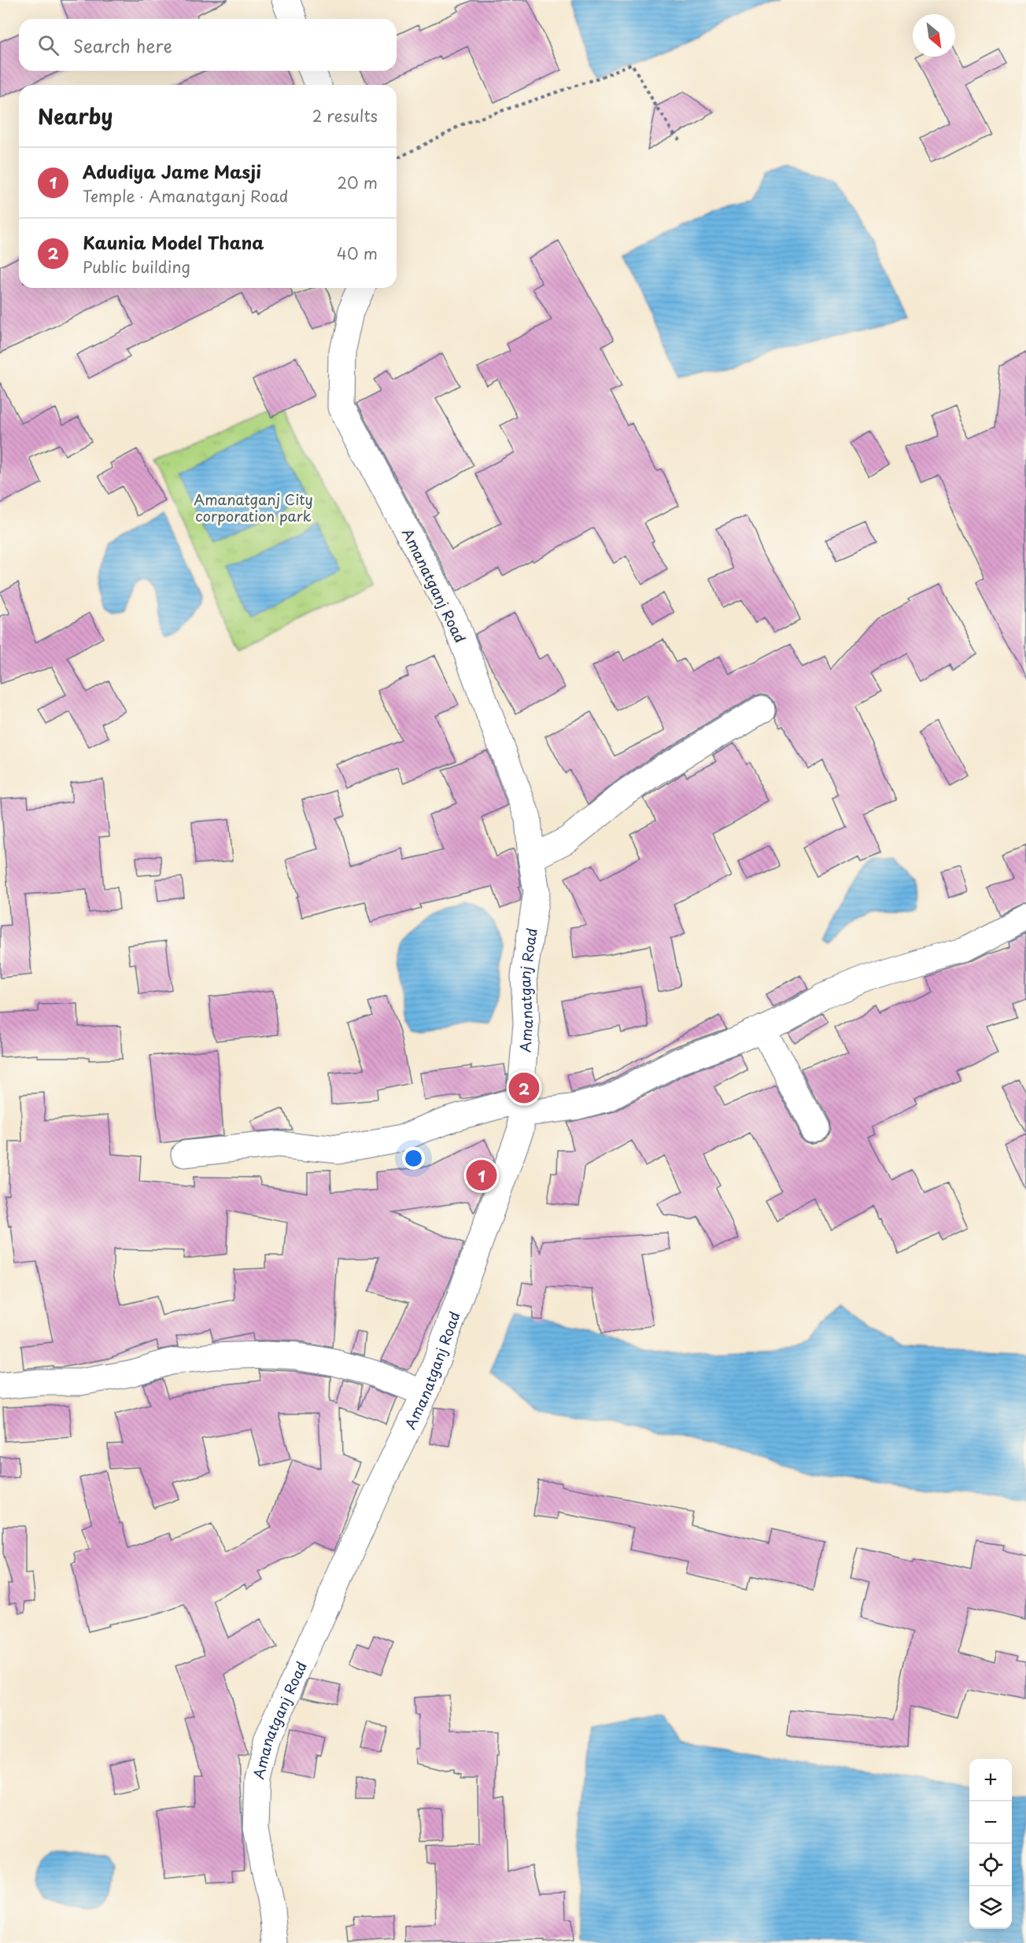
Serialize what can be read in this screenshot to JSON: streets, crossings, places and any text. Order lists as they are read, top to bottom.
{
  "streets": {
    "main road": ["Amanatganj Road"]
  },
  "parks": ["Amanatganj City corporation park"],
  "north": "bottom right",
  "page": {
    "search": "Search here",
    "heading": ["Nearby", "2 results"],
    "list": [
      {
        "mark": "1",
        "name": "Adudiya Jame Masji",
        "note": "Temple · Amanatganj Road",
        "value": "20 m"
      },
      {
        "mark": "2",
        "name": "Kaunia Model Thana",
        "note": "Public building",
        "value": "40 m"
      }
    ],
    "pins": ["2", "1"],
    "map_buttons": ["+", "−"]
  }
}
